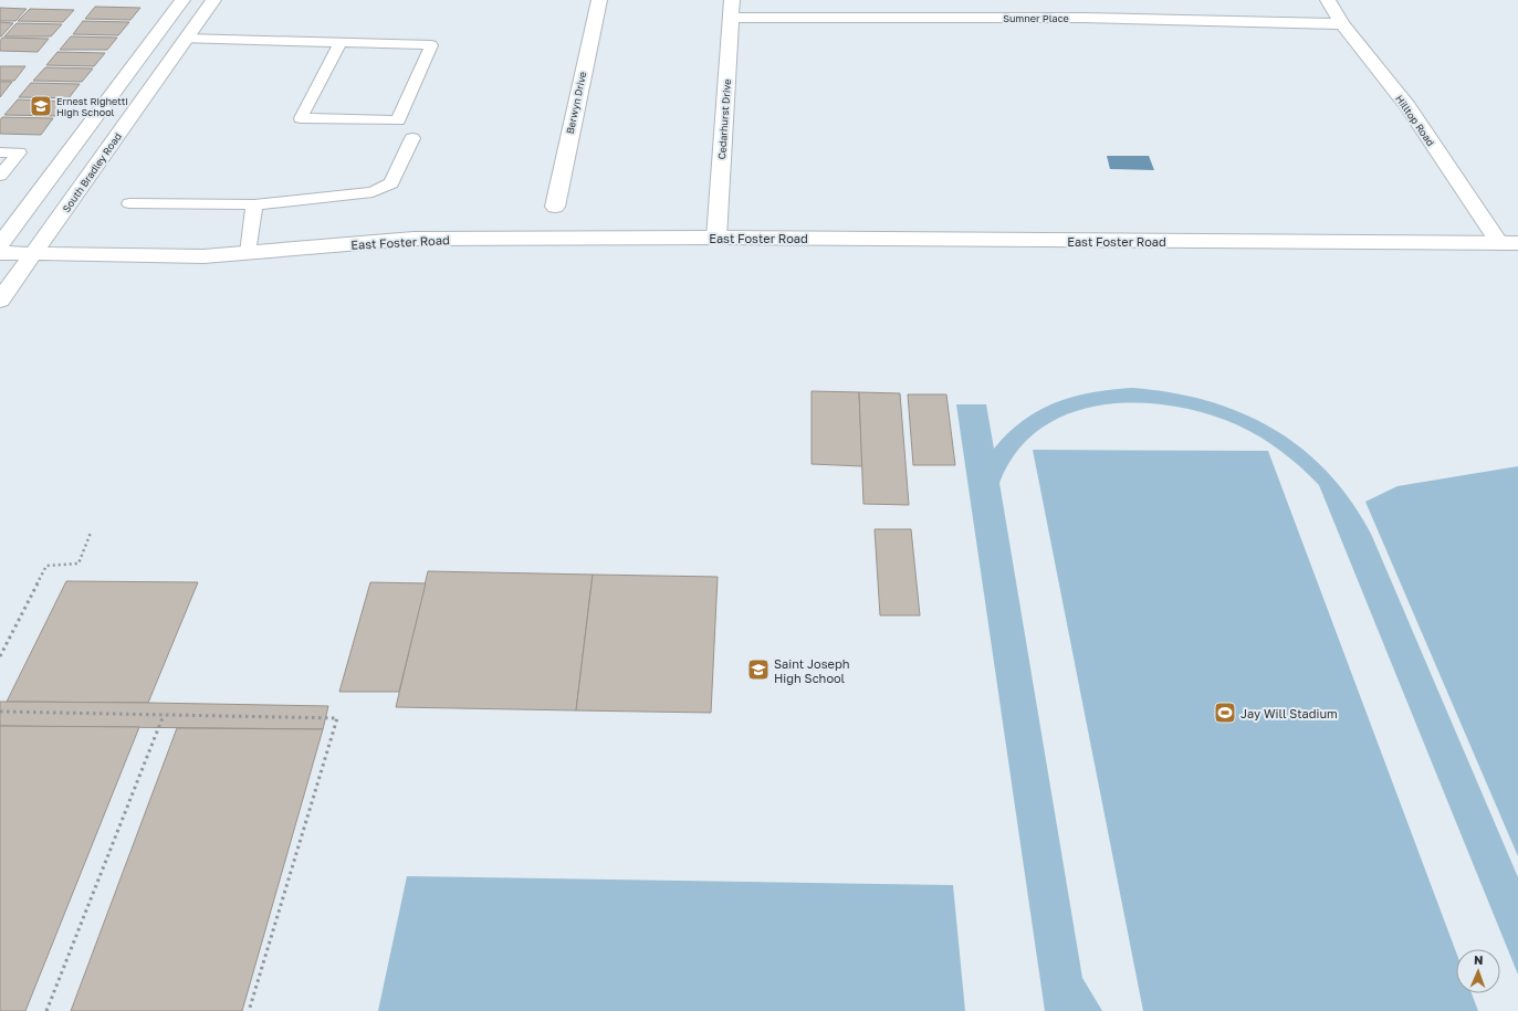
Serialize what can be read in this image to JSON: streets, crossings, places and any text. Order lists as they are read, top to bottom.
{
  "streets": {
    "street": [
      "Sumner Place",
      "Berwyn Drive",
      "Cedarhurst Drive",
      "Hilltop Road",
      "South Bradley Road",
      "East Foster Road"
    ]
  },
  "crossings": [
    ["Sumner Place", "Cedarhurst Drive"],
    ["Sumner Place", "Hilltop Road"],
    ["Cedarhurst Drive", "East Foster Road"],
    ["Hilltop Road", "East Foster Road"],
    ["South Bradley Road", "East Foster Road"]
  ],
  "places": {
    "school or university": ["Ernest Righetti High School", "Saint Joseph High School"],
    "sports": ["Jay Will Stadium"]
  },
  "north": "top"
}
